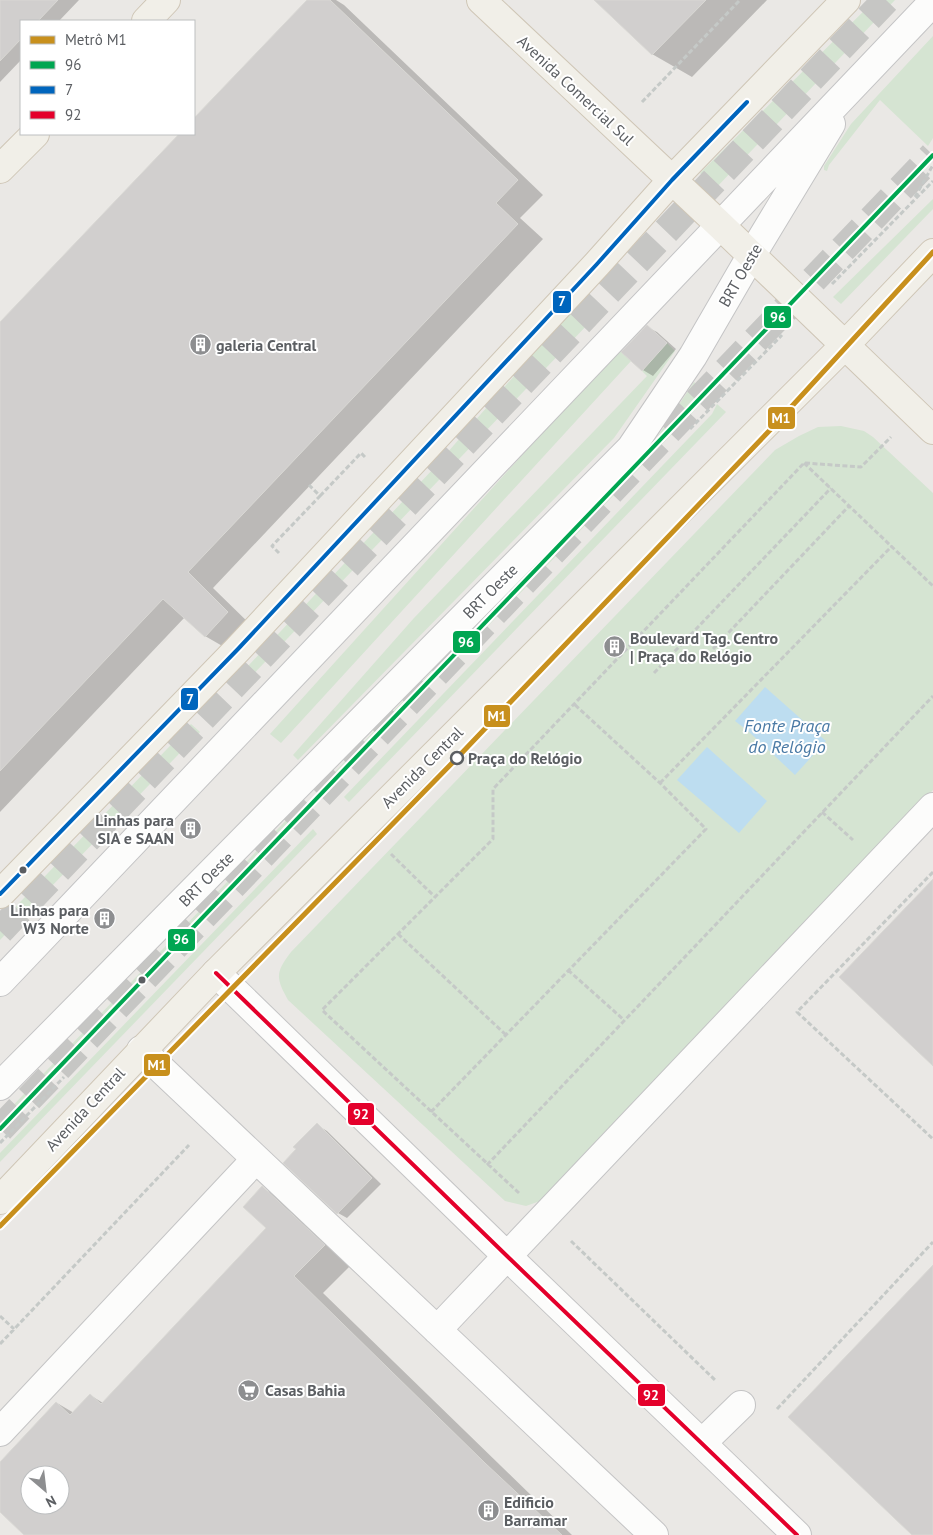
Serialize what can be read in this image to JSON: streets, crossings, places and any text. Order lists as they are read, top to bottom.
{
  "streets": {
    "main road": ["Avenida Comercial Sul", "Avenida Central"],
    "street": ["BRT Oeste"]
  },
  "crossings": [
    ["Avenida Comercial Sul", "BRT Oeste"],
    ["Avenida Comercial Sul", "Avenida Central"]
  ],
  "water": ["Fonte Praça do Relógio"],
  "places": {
    "building": [
      "galeria Central",
      "Boulevard Tag. Centro | Praça do Relógio",
      "Linhas para SIA e SAAN",
      "Linhas para W3 Norte",
      "Edificio Barramar"
    ],
    "other": ["Praça do Relógio"],
    "supermarket": ["Casas Bahia"]
  },
  "lines": [
    "transit line 7",
    "transit line 96",
    "metro line M1",
    "transit line 92"
  ],
  "legend": [
    "Metrô M1",
    "96",
    "7",
    "92"
  ],
  "north": "bottom right"
}
